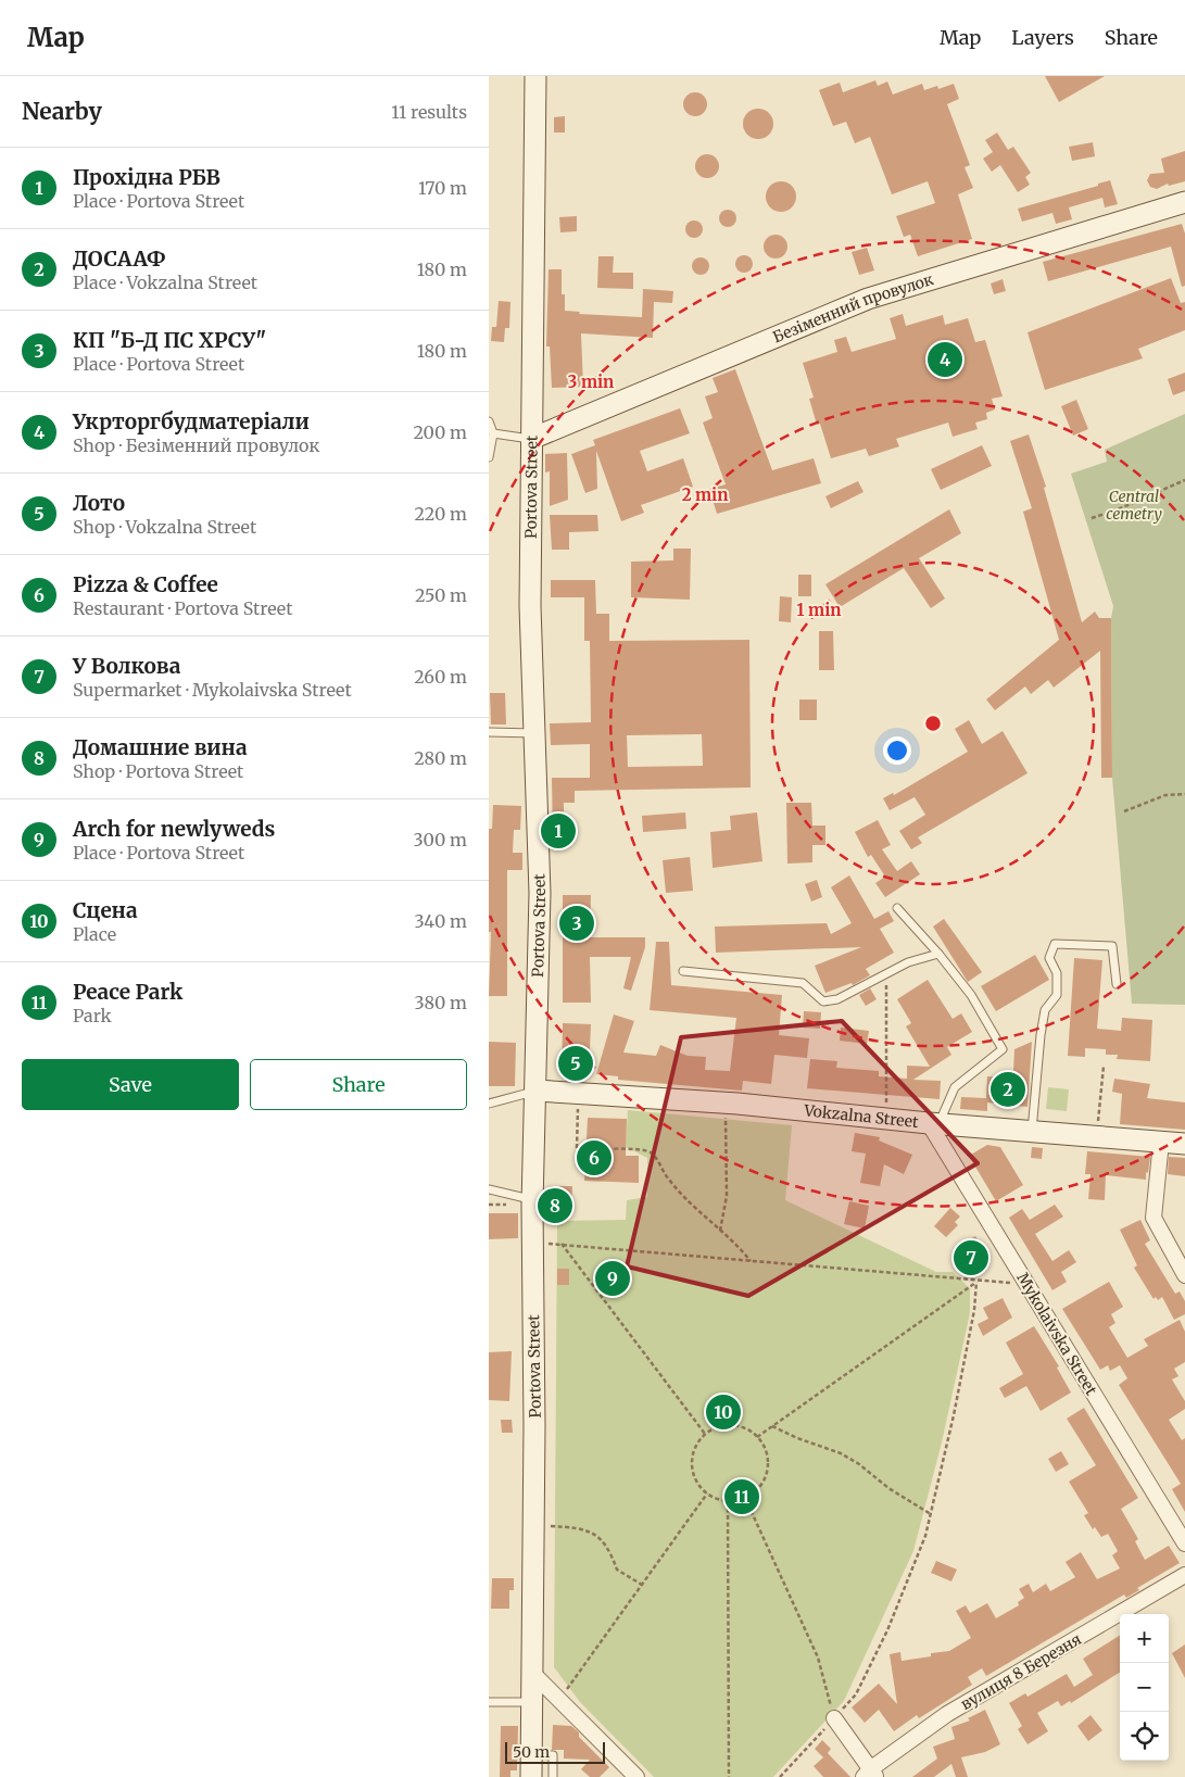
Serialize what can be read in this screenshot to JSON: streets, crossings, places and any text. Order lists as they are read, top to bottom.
{
  "streets": {
    "main road": ["Безіменний провулок", "Portova Street", "Vokzalna Street"],
    "street": ["Mykolaivska Street", "вулиця 8 Березня"]
  },
  "crossings": [
    ["Безіменний провулок", "Portova Street"],
    ["Portova Street", "Vokzalna Street"],
    ["Vokzalna Street", "Mykolaivska Street"]
  ],
  "parks": ["Central cemetry"],
  "scale_bar": "50 m",
  "page": {
    "header": "Map",
    "nav": ["Map", "Layers", "Share"],
    "heading": ["Nearby", "11 results"],
    "list": [
      {
        "mark": "1",
        "name": "Прохідна РБВ",
        "note": "Place · Portova Street",
        "value": "170 m"
      },
      {
        "mark": "2",
        "name": "ДОСААФ",
        "note": "Place · Vokzalna Street",
        "value": "180 m"
      },
      {
        "mark": "3",
        "name": "КП \"Б-Д ПС ХРСУ\"",
        "note": "Place · Portova Street",
        "value": "180 m"
      },
      {
        "mark": "4",
        "name": "Укрторгбудматеріали",
        "note": "Shop · Безіменний провулок",
        "value": "200 m"
      },
      {
        "mark": "5",
        "name": "Лото",
        "note": "Shop · Vokzalna Street",
        "value": "220 m"
      },
      {
        "mark": "6",
        "name": "Pizza & Coffee",
        "note": "Restaurant · Portova Street",
        "value": "250 m"
      },
      {
        "mark": "7",
        "name": "У Волкова",
        "note": "Supermarket · Mykolaivska Street",
        "value": "260 m"
      },
      {
        "mark": "8",
        "name": "Домашние вина",
        "note": "Shop · Portova Street",
        "value": "280 m"
      },
      {
        "mark": "9",
        "name": "Arch for newlyweds",
        "note": "Place · Portova Street",
        "value": "300 m"
      },
      {
        "mark": "10",
        "name": "Сцена",
        "note": "Place",
        "value": "340 m"
      },
      {
        "mark": "11",
        "name": "Peace Park",
        "note": "Park",
        "value": "380 m"
      }
    ],
    "pins": [
      "4",
      "1",
      "3",
      "5",
      "2",
      "6",
      "8",
      "7",
      "9",
      "10",
      "11"
    ],
    "buttons": ["Save", "Share"],
    "map_buttons": ["+", "−"],
    "scale": "50 m"
  },
  "rings": ["3 min", "2 min", "1 min"]
}
